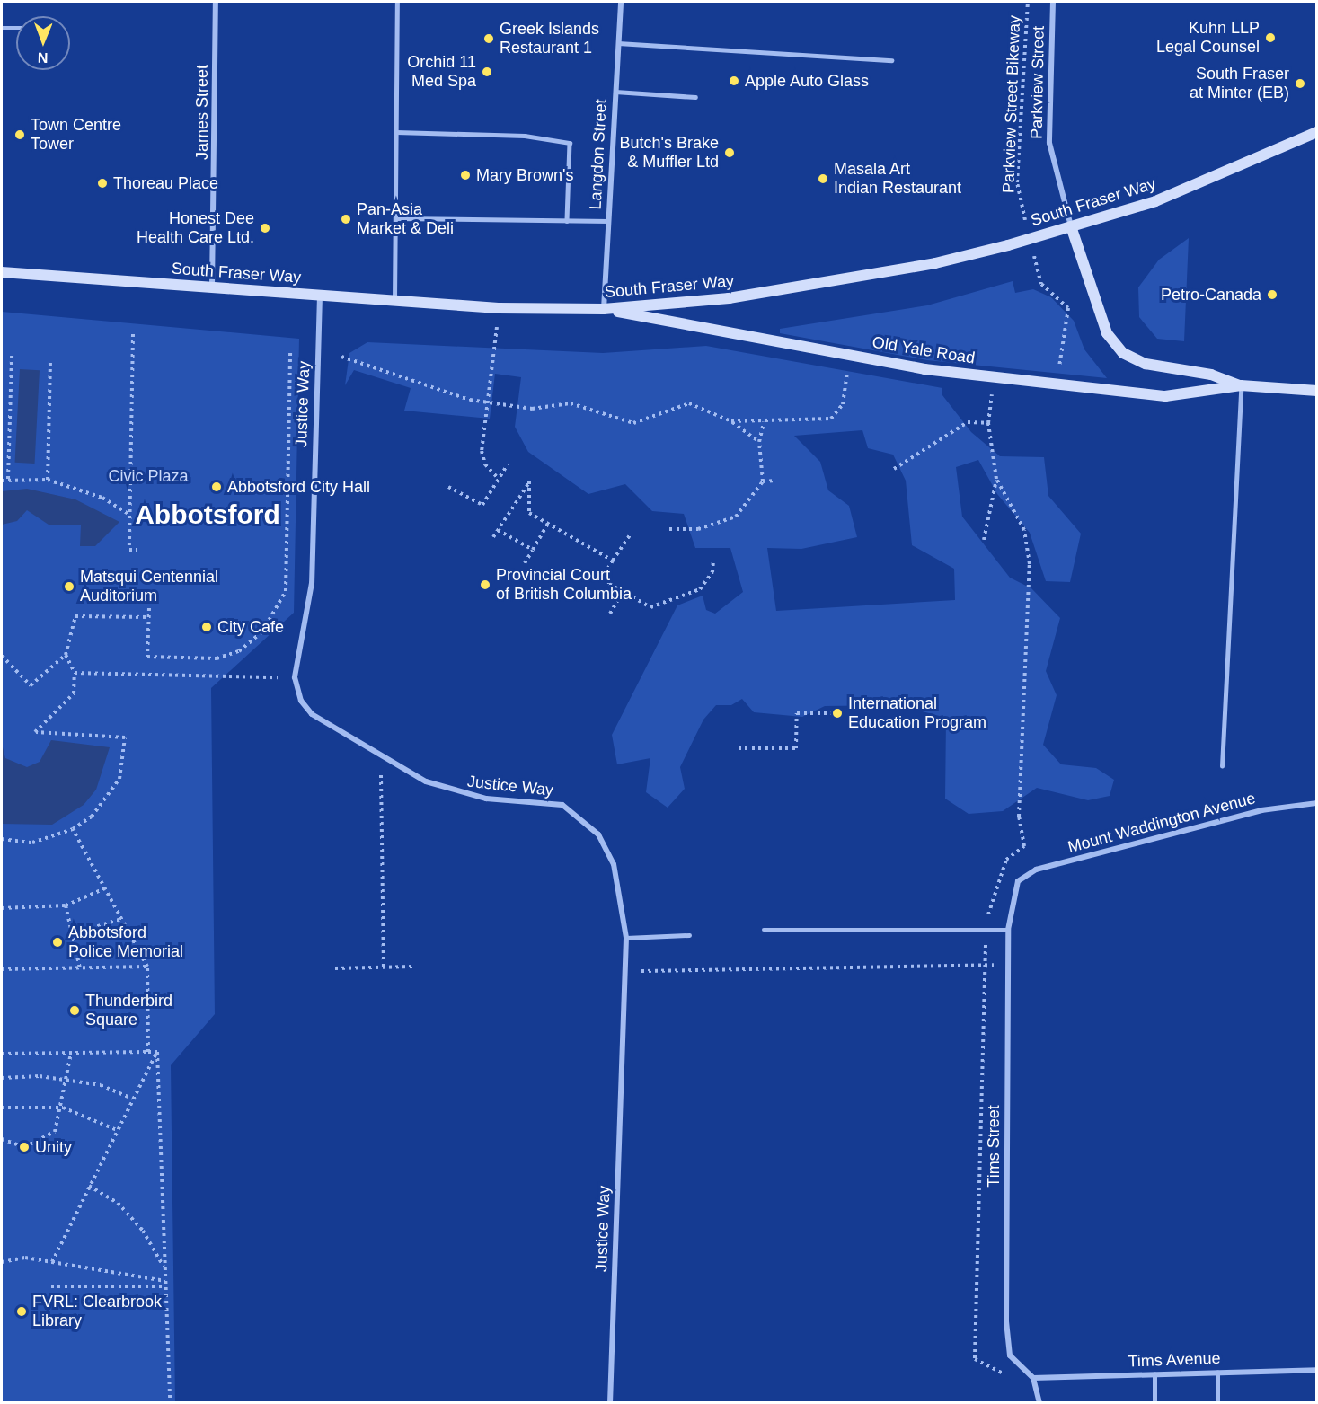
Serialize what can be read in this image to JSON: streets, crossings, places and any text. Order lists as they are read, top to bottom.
{
  "streets": {
    "main road": ["South Fraser Way", "Old Yale Road"],
    "street": [
      "Parkview Street",
      "James Street",
      "Langdon Street",
      "Justice Way",
      "Mount Waddington Avenue",
      "Tims Street",
      "Tims Avenue"
    ],
    "path": ["Parkview Street Bikeway"]
  },
  "crossings": [
    ["Parkview Street", "South Fraser Way"],
    ["Parkview Street", "Old Yale Road"],
    ["Parkview Street Bikeway", "South Fraser Way"],
    ["James Street", "South Fraser Way"],
    ["Langdon Street", "South Fraser Way"],
    ["Langdon Street", "Old Yale Road"],
    ["South Fraser Way", "Old Yale Road"],
    ["South Fraser Way", "Justice Way"],
    ["Mount Waddington Avenue", "Tims Street"],
    ["Tims Street", "Tims Avenue"]
  ],
  "districts": ["Abbotsford"],
  "parks": ["Civic Plaza"],
  "places": [
    "Kuhn LLP Legal Counsel",
    "Greek Islands Restaurant 1",
    "Orchid 11 Med Spa",
    "Apple Auto Glass",
    "South Fraser at Minter (EB)",
    "Town Centre Tower",
    "Butch's Brake & Muffler Ltd",
    "Mary Brown's",
    "Masala Art Indian Restaurant",
    "Thoreau Place",
    "Pan-Asia Market & Deli",
    "Honest Dee Health Care Ltd.",
    "Petro-Canada",
    "Abbotsford City Hall",
    "Provincial Court of British Columbia",
    "Matsqui Centennial Auditorium",
    "City Cafe",
    "International Education Program",
    "Abbotsford Police Memorial",
    "Thunderbird Square",
    "Unity",
    "FVRL: Clearbrook Library"
  ],
  "north": "bottom"
}
